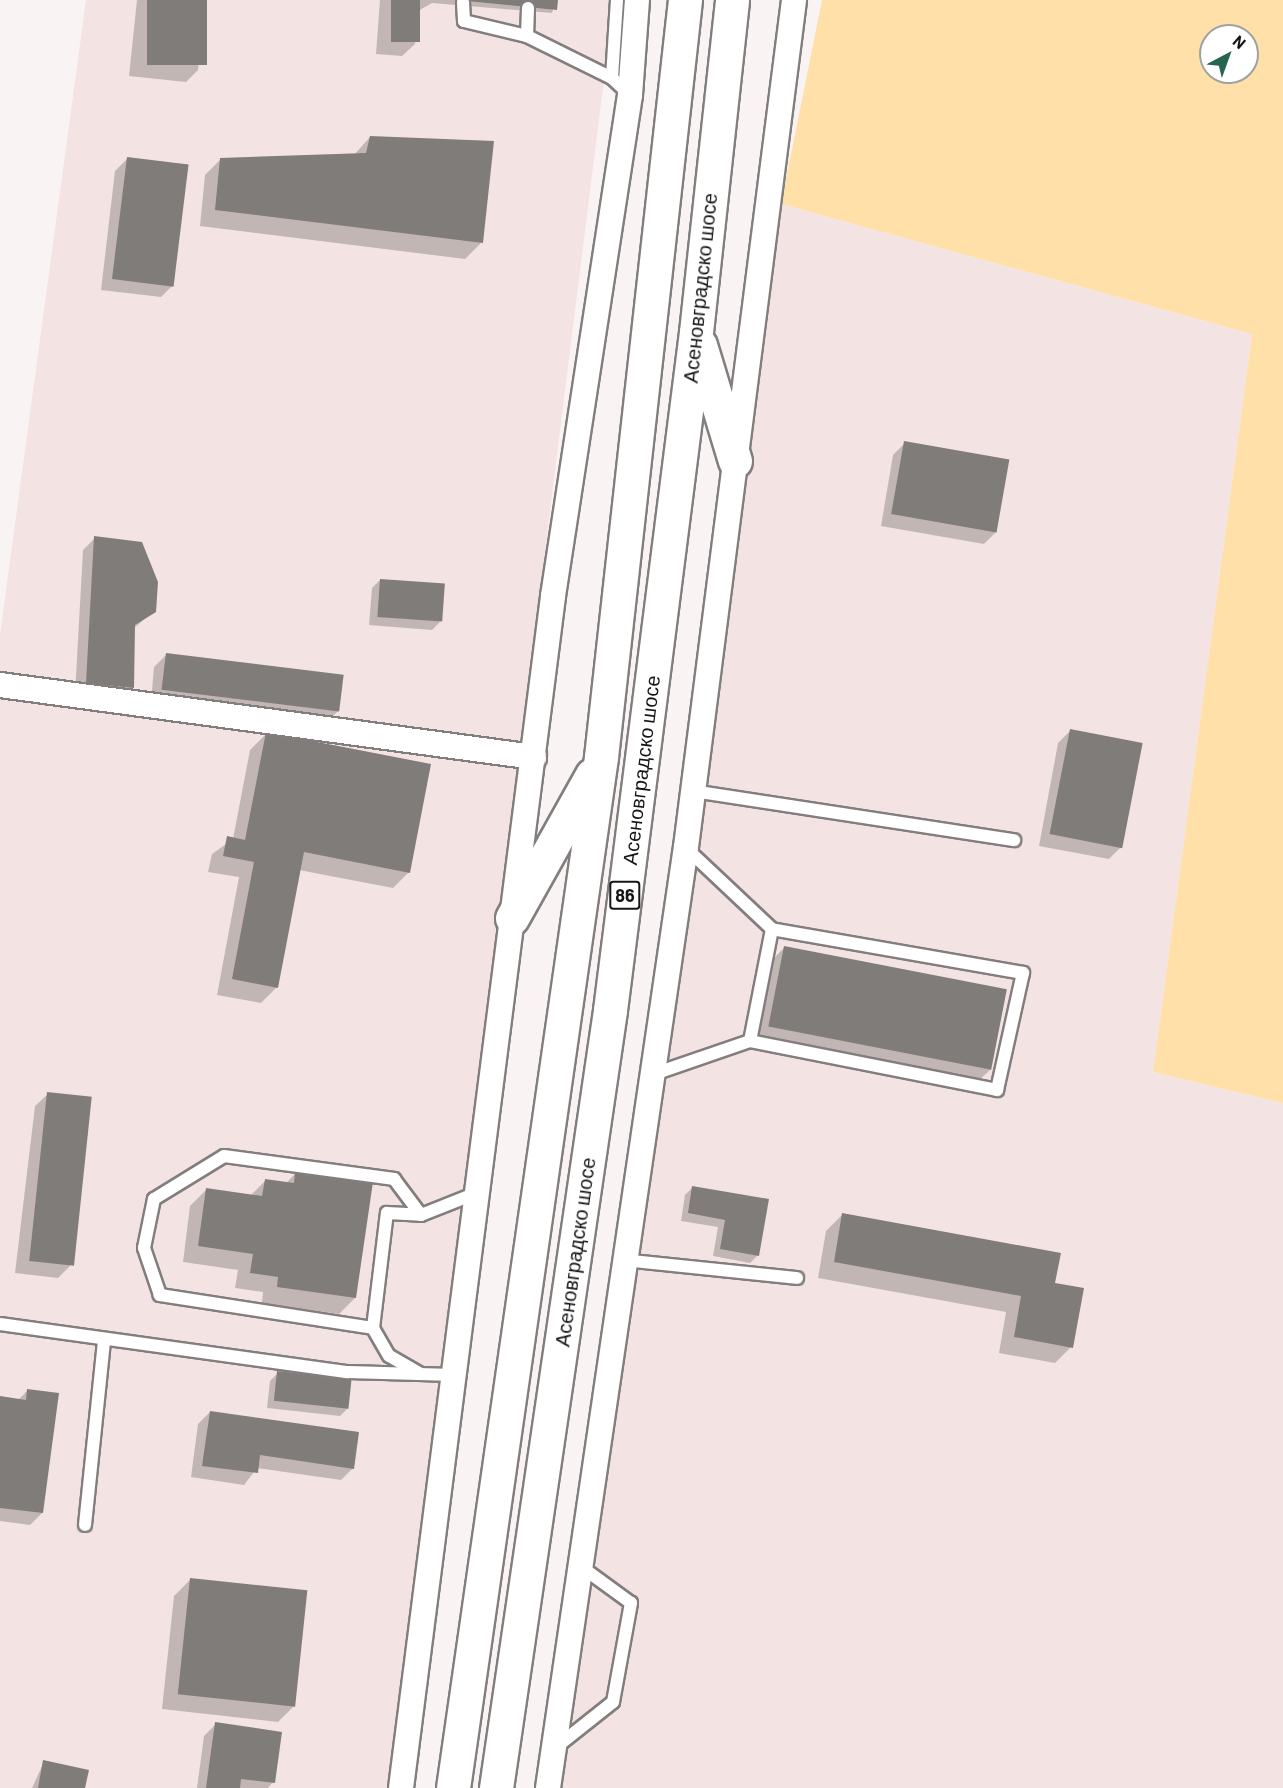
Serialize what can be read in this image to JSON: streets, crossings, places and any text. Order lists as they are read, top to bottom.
{
  "streets": {
    "highway": ["Асеновградско шосе", "86"]
  },
  "north": "top right"
}
